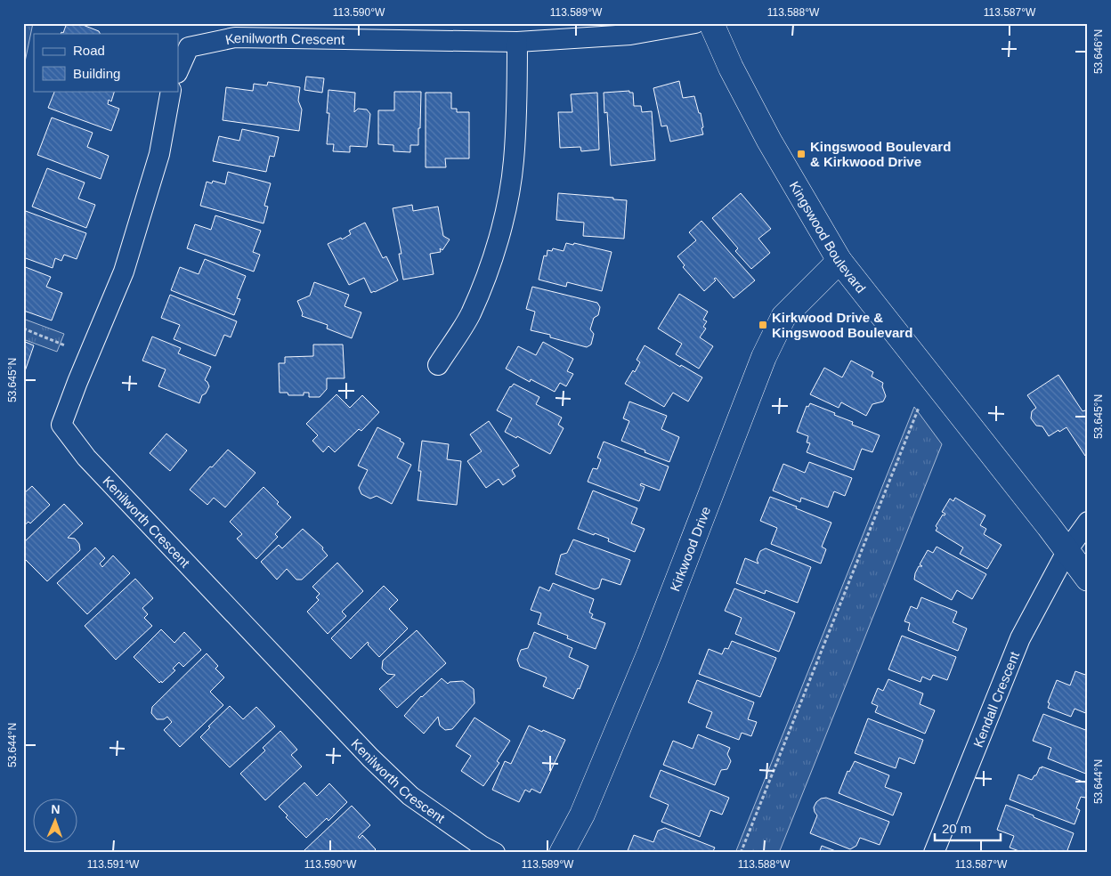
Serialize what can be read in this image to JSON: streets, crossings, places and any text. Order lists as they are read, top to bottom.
{
  "streets": {
    "street": [
      "Kenilworth Crescent",
      "Kingswood Boulevard",
      "Kirkwood Drive",
      "Kendall Crescent"
    ]
  },
  "crossings": [
    ["Kingswood Boulevard", "Kirkwood Drive"],
    ["Kingswood Boulevard", "Kendall Crescent"]
  ],
  "places": {
    "transit": ["Kingswood Boulevard & Kirkwood Drive", "Kirkwood Drive & Kingswood Boulevard"]
  },
  "legend": ["Road", "Building"],
  "scale_bar": "20 m",
  "north": "top",
  "coordinates": [
    "113.590°W",
    "113.589°W",
    "113.588°W",
    "113.587°W",
    "53.646°N",
    "53.645°N",
    "53.644°N",
    "113.591°W"
  ]
}
